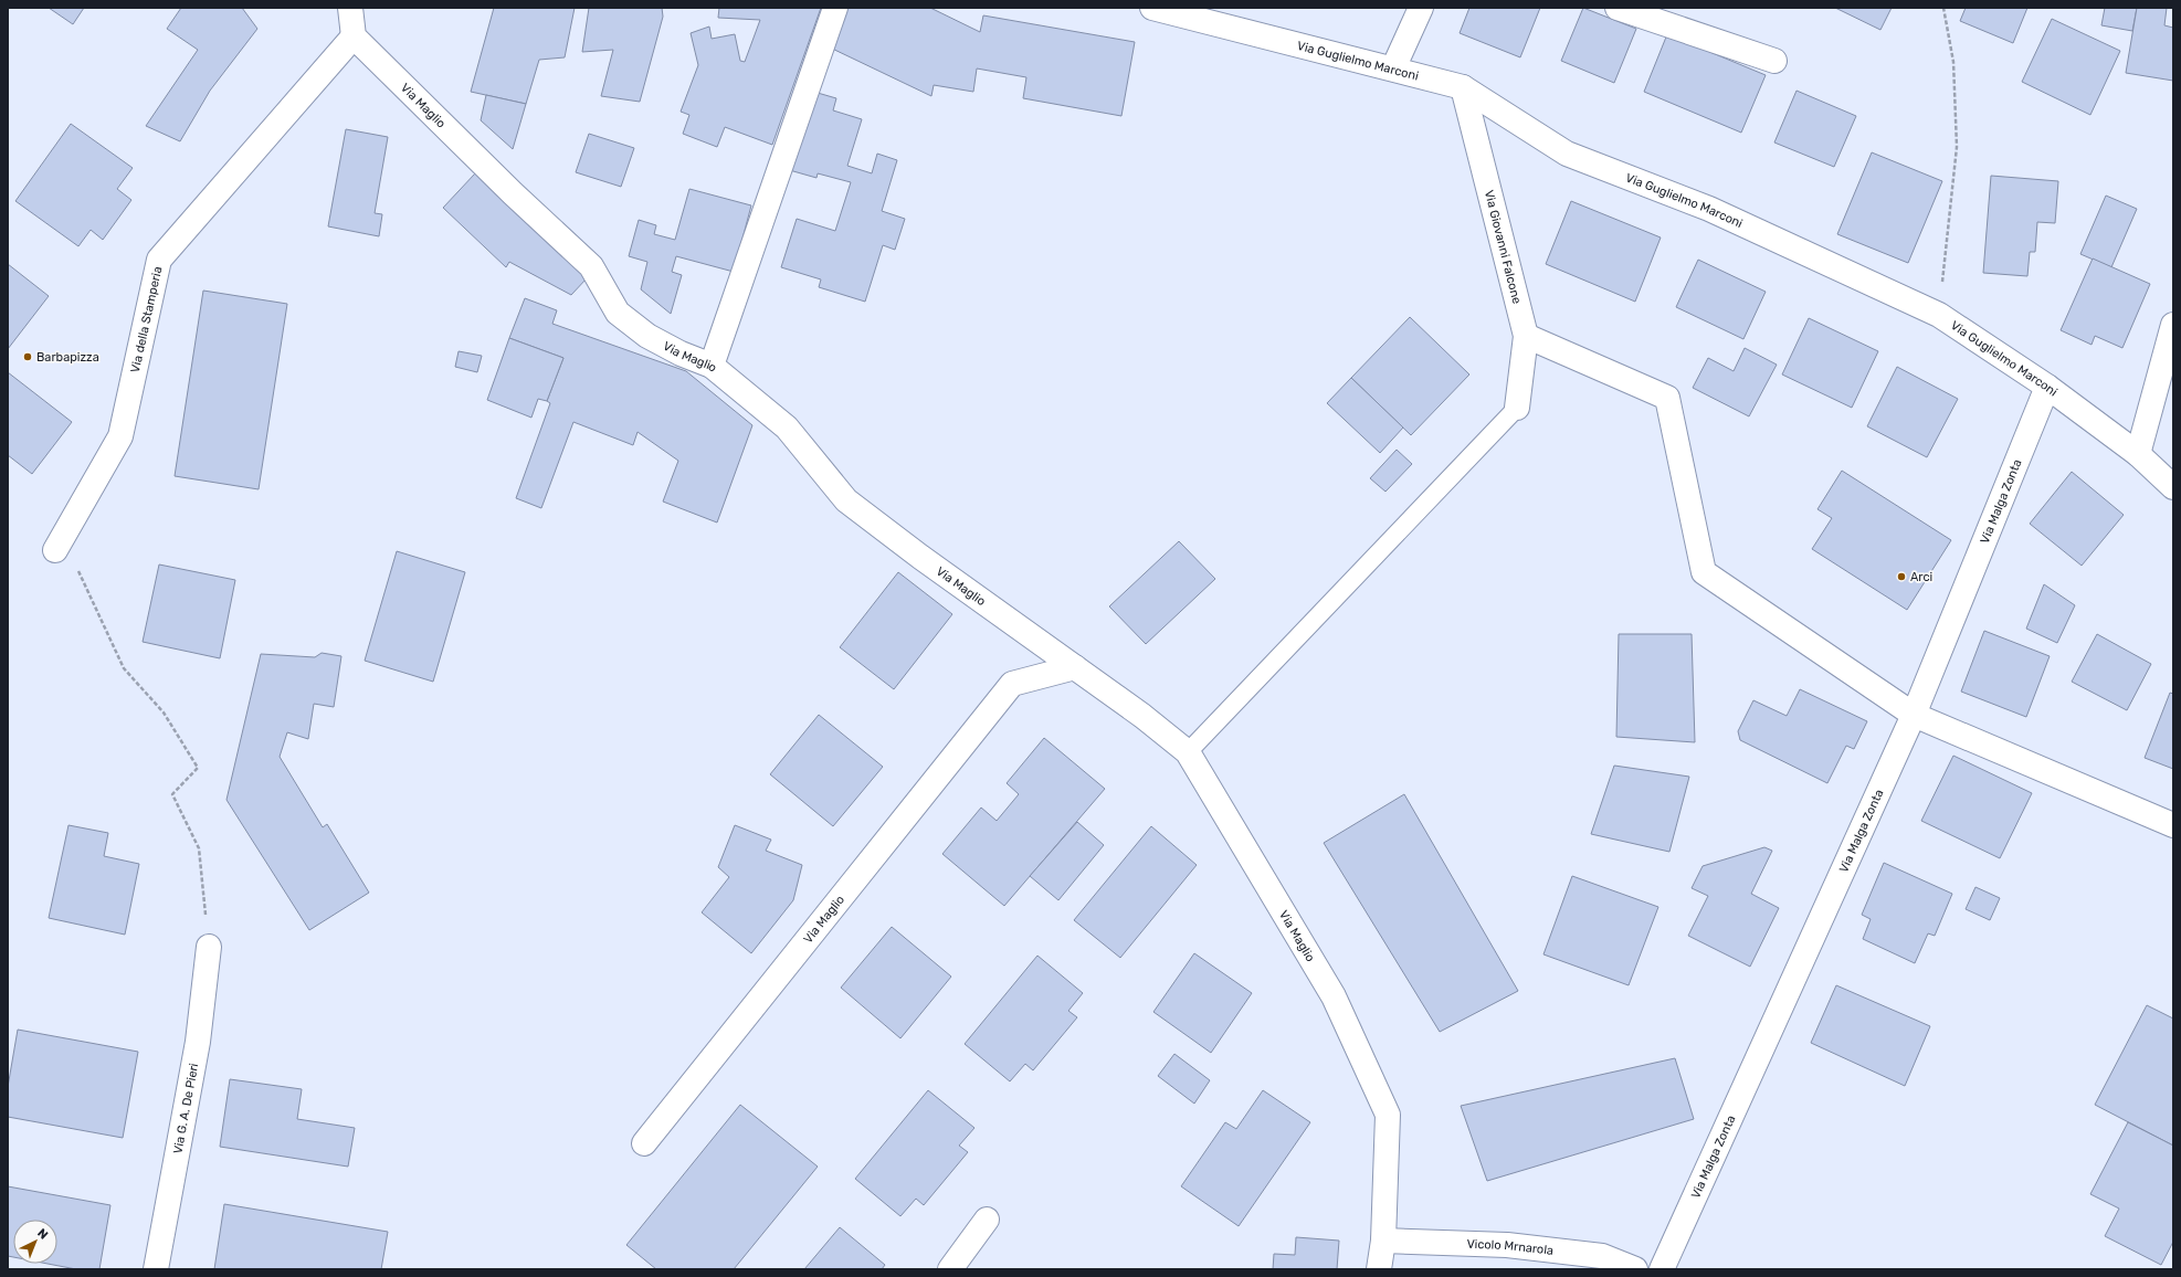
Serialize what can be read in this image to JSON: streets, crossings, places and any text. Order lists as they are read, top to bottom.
{
  "streets": {
    "street": [
      "Via Guglielmo Marconi",
      "Via Maglio",
      "Via Giovanni Falcone",
      "Via della Stamperia",
      "Via Malga Zonta",
      "Via G. A. De Pieri",
      "Vicolo Mrnarola"
    ]
  },
  "crossings": [
    ["Via Guglielmo Marconi", "Via Giovanni Falcone"],
    ["Via Guglielmo Marconi", "Via Malga Zonta"],
    ["Via Maglio", "Via della Stamperia"],
    ["Via Maglio", "Vicolo Mrnarola"]
  ],
  "places": ["Barbapizza", "Arci"],
  "north": "top right"
}
